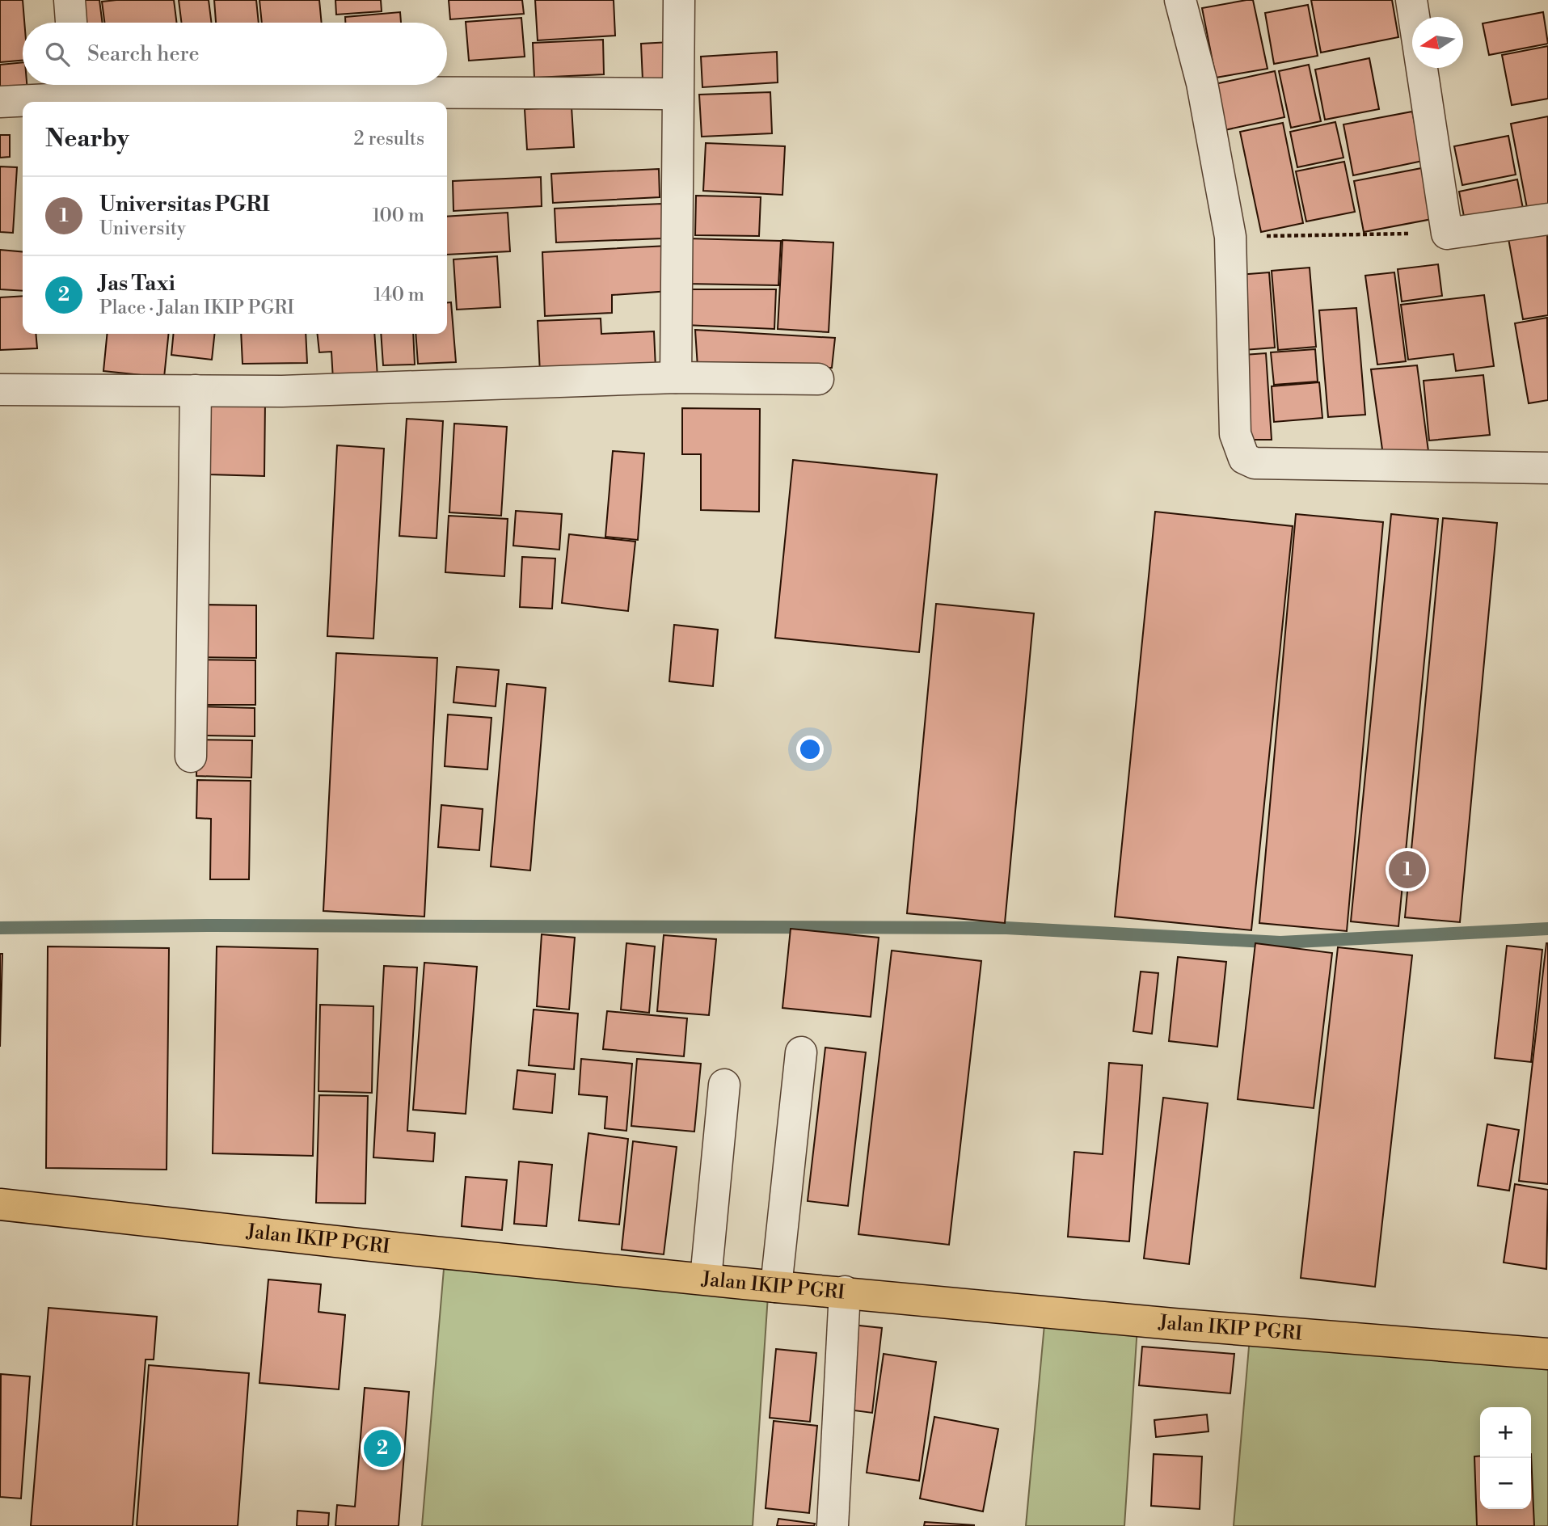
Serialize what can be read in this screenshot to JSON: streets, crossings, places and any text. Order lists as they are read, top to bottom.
{
  "streets": {
    "main road": ["Jalan IKIP PGRI"]
  },
  "north": "left",
  "page": {
    "search": "Search here",
    "heading": ["Nearby", "2 results"],
    "list": [
      {
        "mark": "1",
        "name": "Universitas PGRI",
        "note": "University",
        "value": "100 m"
      },
      {
        "mark": "2",
        "name": "Jas Taxi",
        "note": "Place · Jalan IKIP PGRI",
        "value": "140 m"
      }
    ],
    "pins": ["1", "2"],
    "map_buttons": ["+", "−"]
  }
}
